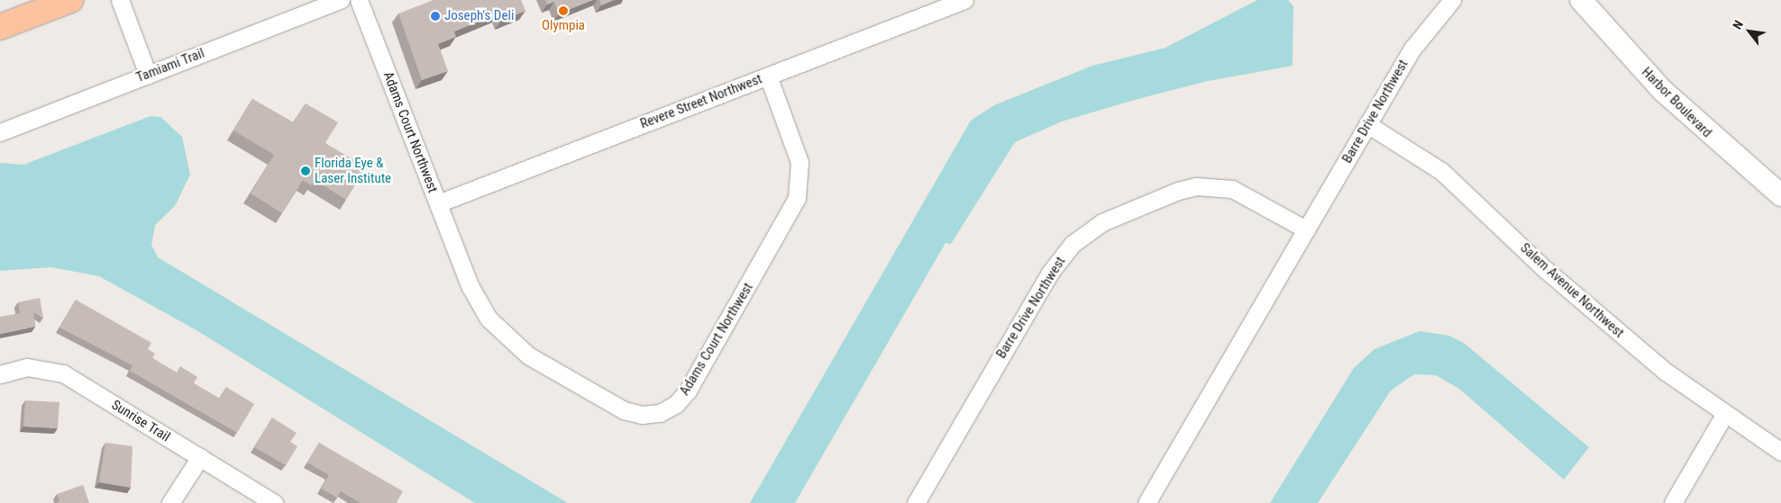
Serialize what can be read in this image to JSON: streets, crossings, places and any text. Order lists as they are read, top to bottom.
{
  "streets": {
    "street": [
      "Tamiami Trail",
      "Revere Street Northwest",
      "Harbor Boulevard",
      "Barre Drive Northwest",
      "Adams Court Northwest",
      "Salem Avenue Northwest",
      "Sunrise Trail"
    ]
  },
  "crossings": [
    ["Revere Street Northwest", "Adams Court Northwest"],
    ["Barre Drive Northwest", "Salem Avenue Northwest"]
  ],
  "places": ["Olympia", "Joseph's Deli", "Florida Eye & Laser Institute"],
  "north": "top left"
}
